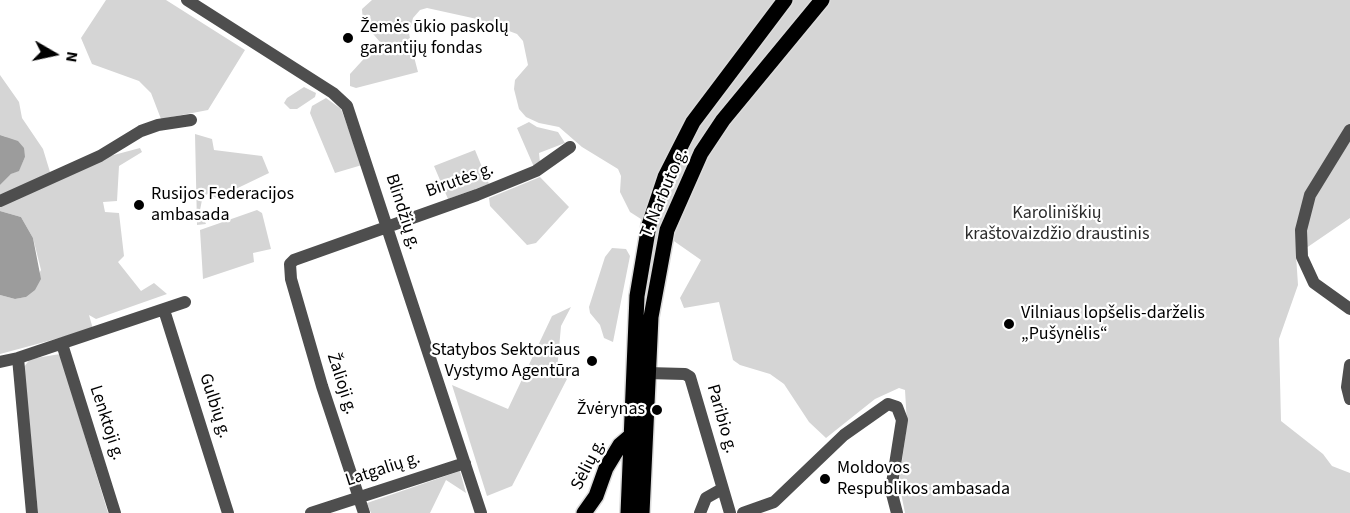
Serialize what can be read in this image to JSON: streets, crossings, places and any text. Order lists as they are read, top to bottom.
{
  "streets": {
    "main road": ["T. Narbuto g.", "Sėlių g."],
    "street": [
      "Birutės g.",
      "Blindžių g.",
      "Žalioji g.",
      "Gulbių g.",
      "Paribio g.",
      "Lenktoji g.",
      "Latgalių g."
    ]
  },
  "crossings": [
    ["Birutės g.", "Blindžių g."],
    ["Birutės g.", "Žalioji g."],
    ["T. Narbuto g.", "Paribio g."],
    ["T. Narbuto g.", "Sėlių g."],
    ["Blindžių g.", "Latgalių g."],
    ["Žalioji g.", "Latgalių g."]
  ],
  "parks": ["Karoliniškių kraštovaizdžio draustinis"],
  "places": [
    "Žemės ūkio paskolų garantijų fondas",
    "Rusijos Federacijos ambasada",
    "Vilniaus lopšelis-darželis „Pušynėlis“",
    "Statybos Sektoriaus Vystymo Agentūra",
    "Žvėrynas",
    "Moldovos Respublikos ambasada"
  ],
  "north": "right"
}
